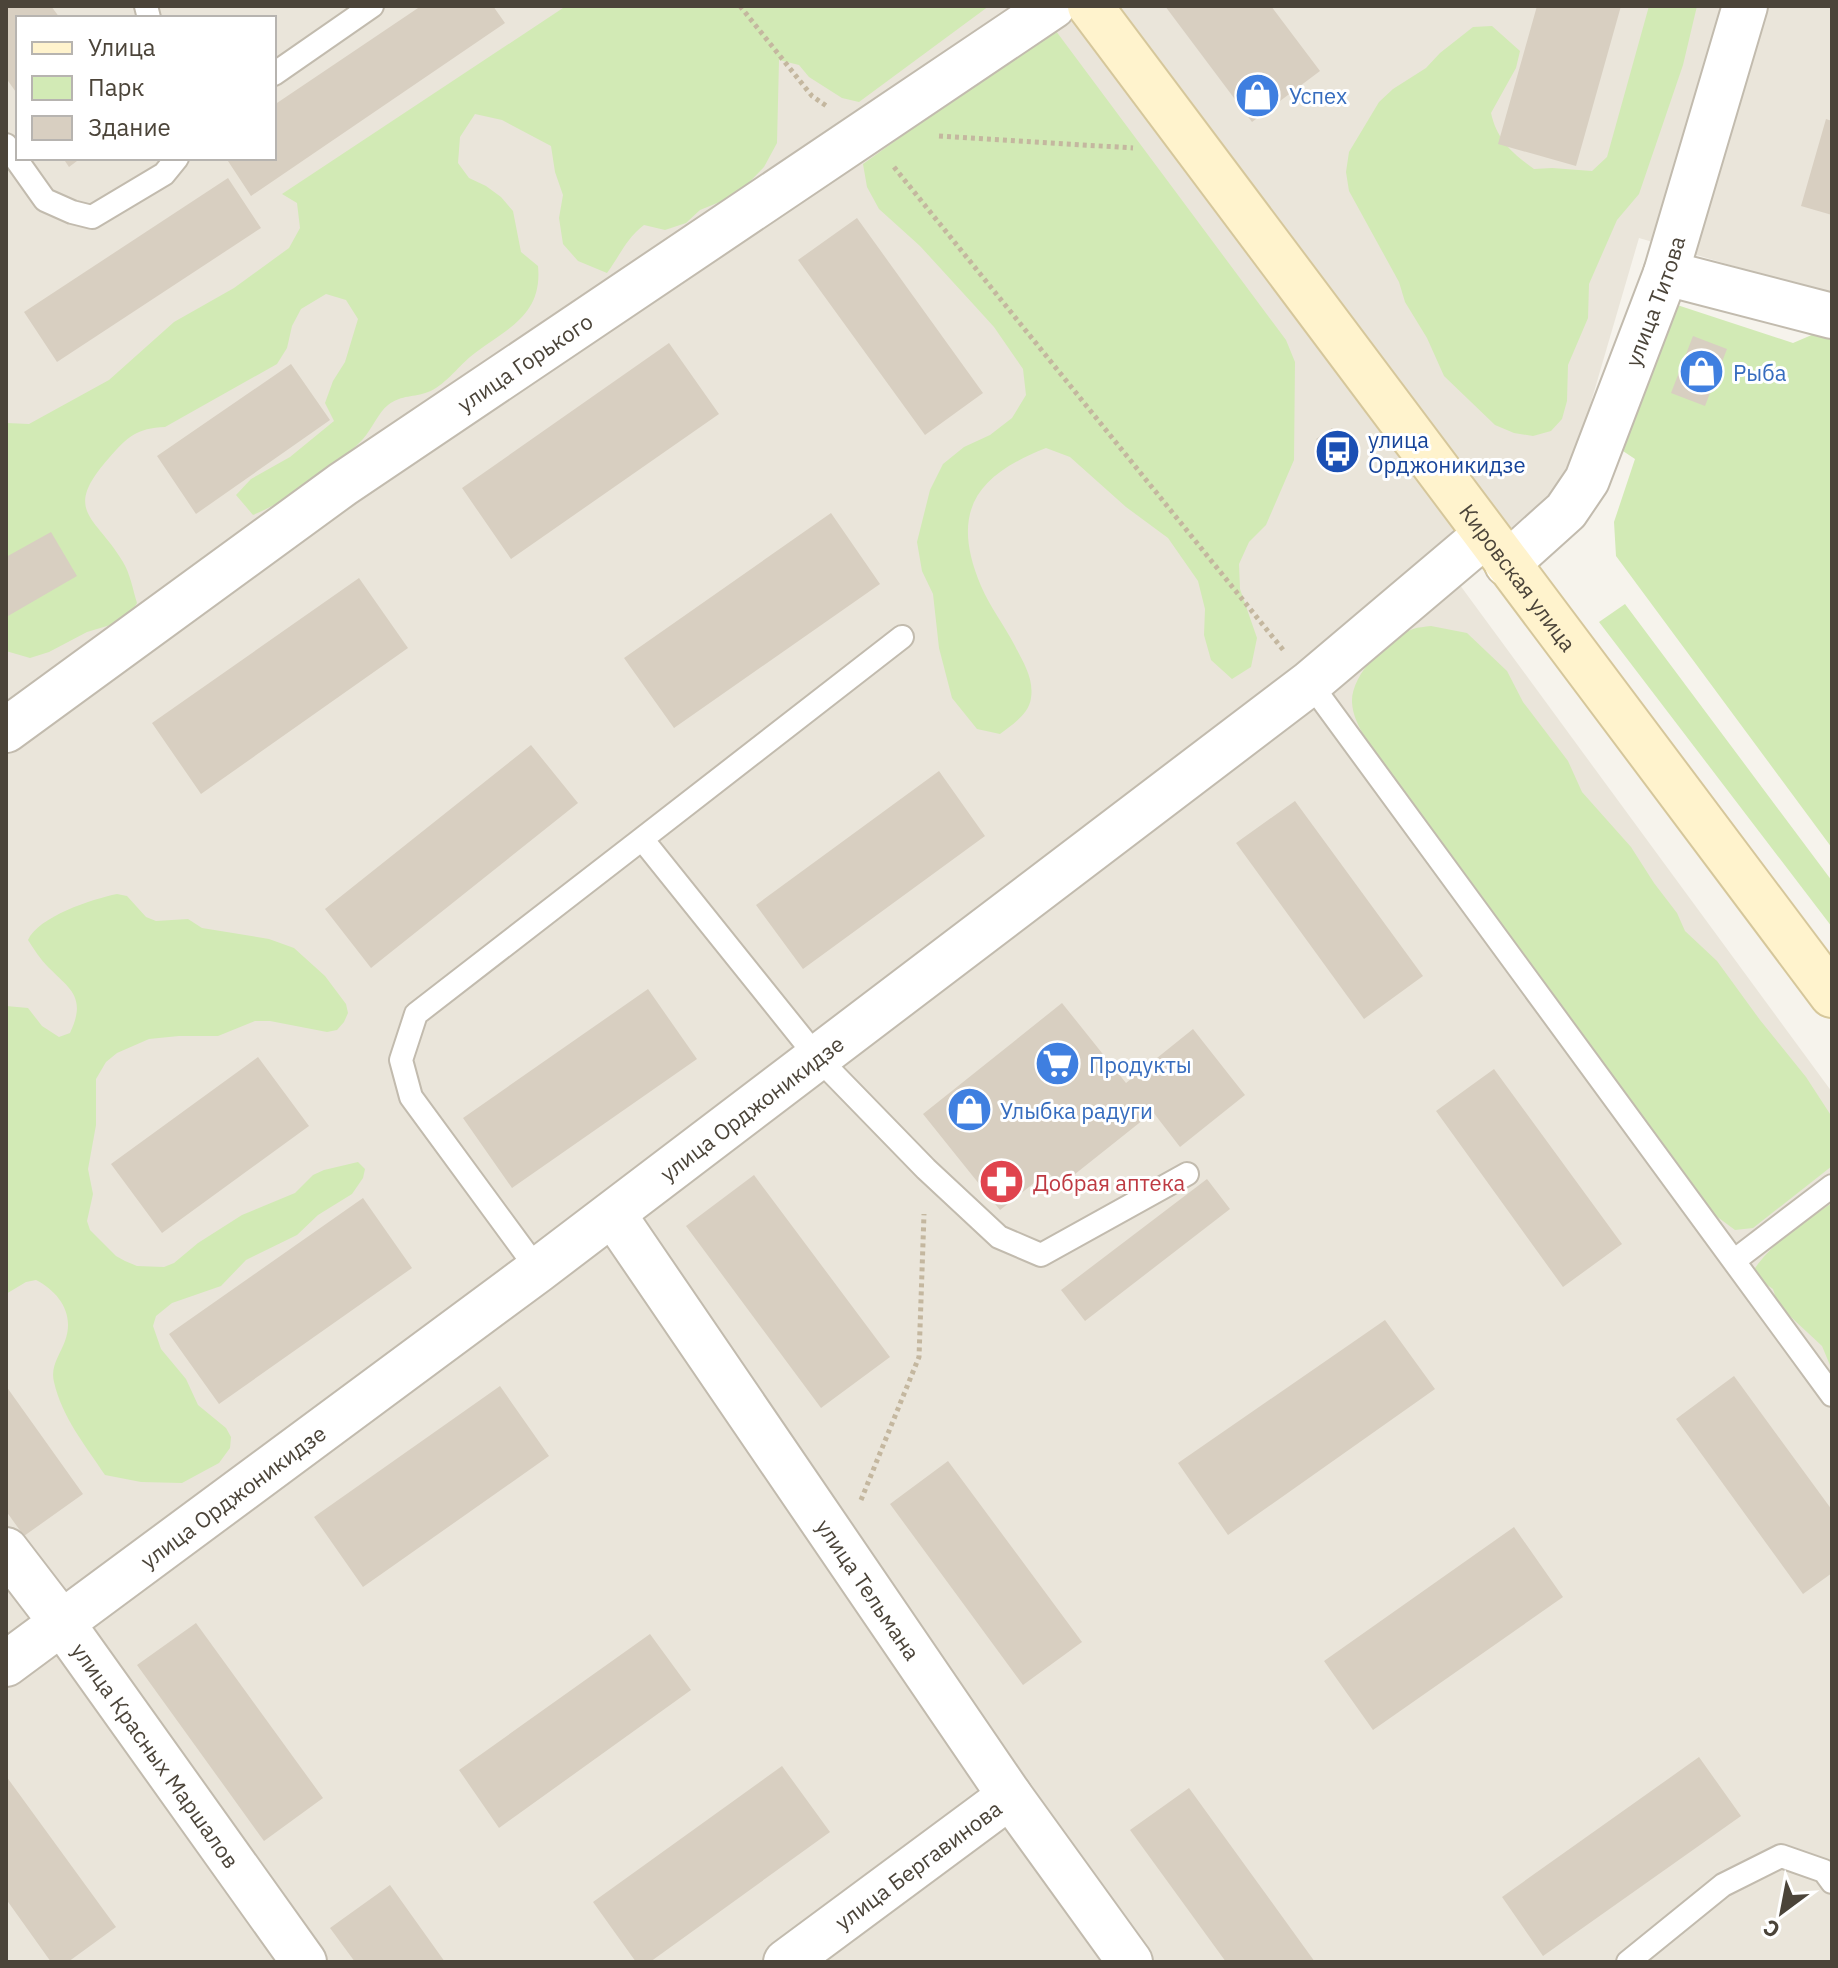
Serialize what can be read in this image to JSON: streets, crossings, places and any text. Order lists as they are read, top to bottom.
{
  "streets": {
    "main road": ["Кировская улица"],
    "street": [
      "улица Титова",
      "улица Горького",
      "улица Орджоникидзе",
      "улица Тельмана",
      "улица Красных Маршалов",
      "улица Бергавинова"
    ]
  },
  "crossings": [
    ["улица Титова", "Кировская улица"],
    ["улица Титова", "улица Орджоникидзе"],
    ["Кировская улица", "улица Орджоникидзе"],
    ["улица Орджоникидзе", "улица Тельмана"],
    ["улица Орджоникидзе", "улица Красных Маршалов"],
    ["улица Тельмана", "улица Бергавинова"]
  ],
  "places": {
    "shop": ["Успех", "Рыба", "Улыбка радуги"],
    "bus stop": ["улица Орджоникидзе"],
    "supermarket": ["Продукты"],
    "pharmacy": ["Добрая аптека"]
  },
  "legend": ["Улица", "Парк", "Здание"],
  "north": "bottom left"
}
